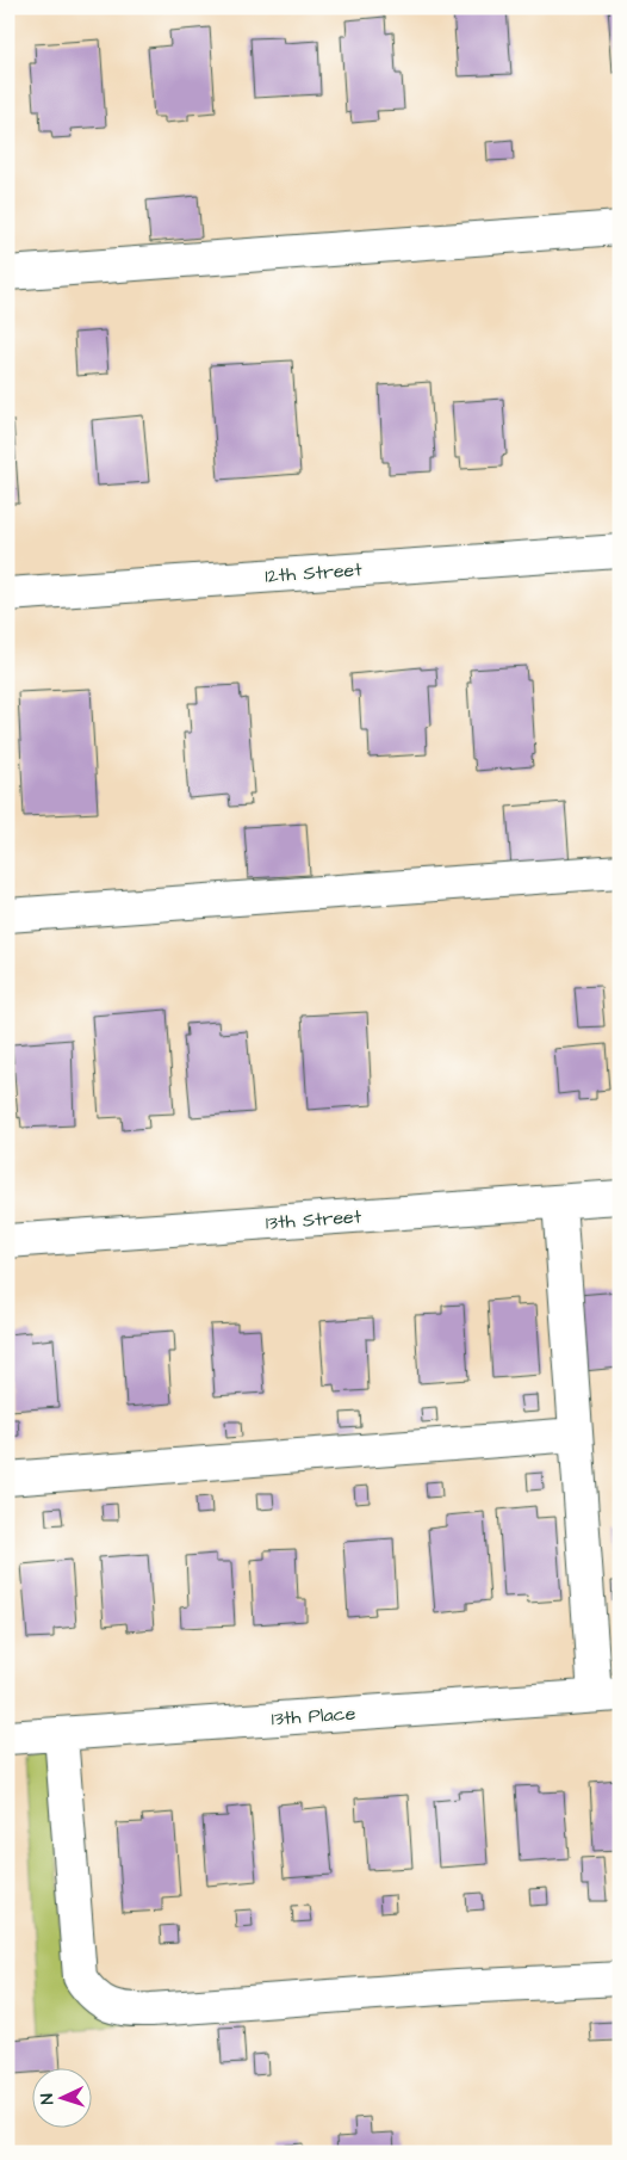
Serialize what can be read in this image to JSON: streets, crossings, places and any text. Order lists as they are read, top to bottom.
{
  "streets": {
    "street": ["12th Street", "13th Street", "13th Place"]
  },
  "north": "left"
}
